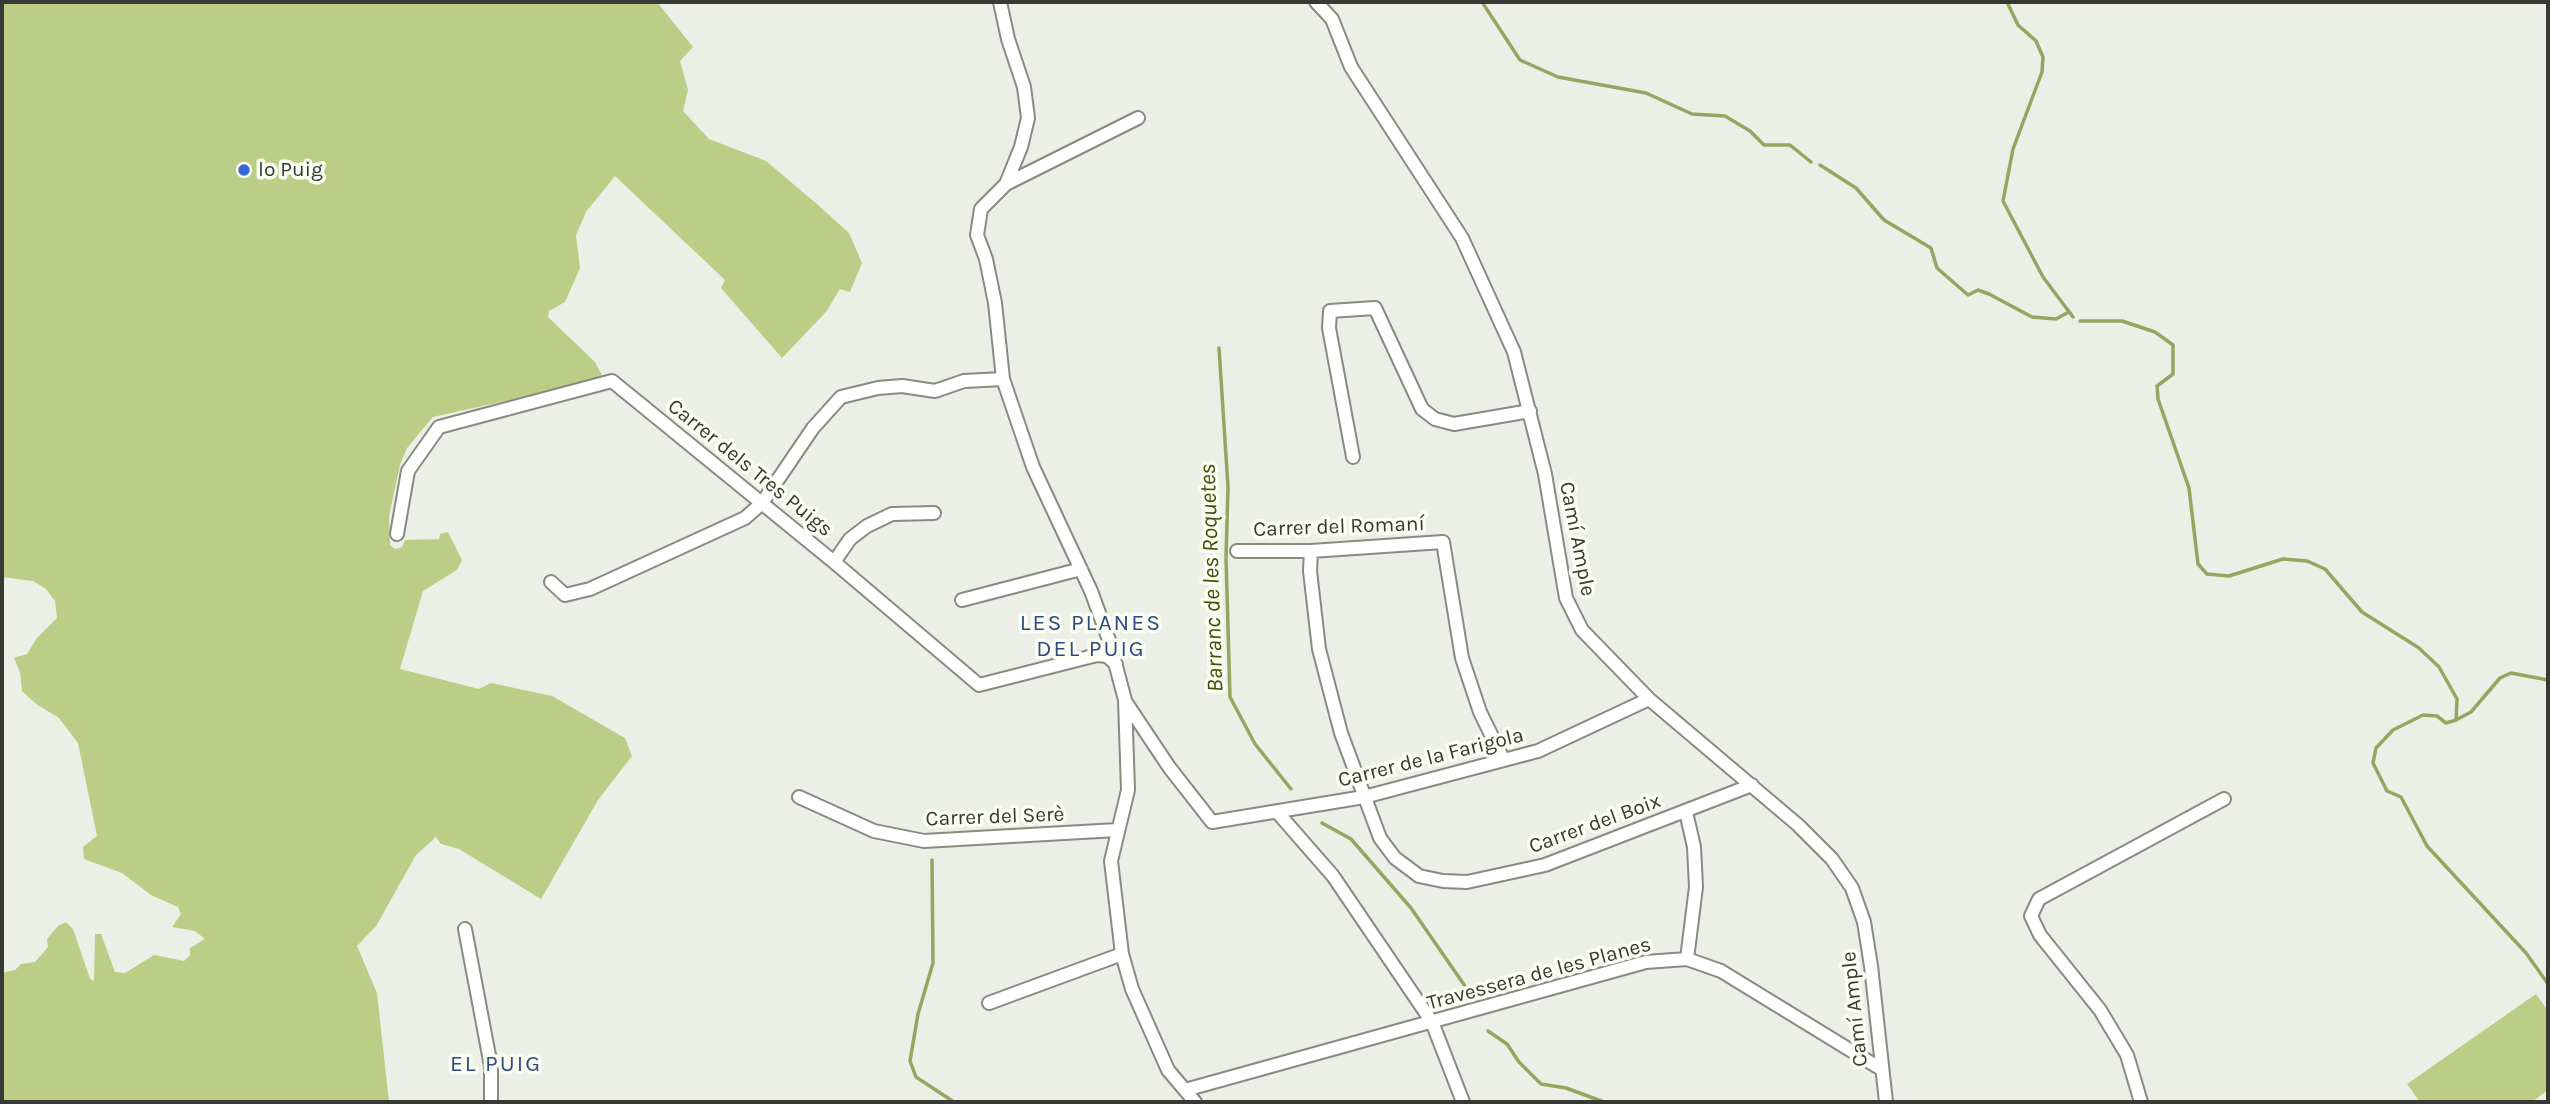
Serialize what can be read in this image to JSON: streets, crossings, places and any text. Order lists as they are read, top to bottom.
{
  "streets": {
    "street": [
      "Carrer dels Tres Puigs",
      "Carrer del Romaní",
      "Camí Ample",
      "Carrer de la Farigola",
      "Carrer del Serè",
      "Carrer del Boix",
      "Travessera de les Planes"
    ]
  },
  "crossings": [
    ["Carrer del Romaní", "Carrer de la Farigola"],
    ["Carrer del Romaní", "Carrer del Boix"],
    ["Camí Ample", "Carrer de la Farigola"],
    ["Camí Ample", "Carrer del Boix"],
    ["Camí Ample", "Travessera de les Planes"],
    ["Carrer de la Farigola", "Carrer del Boix"]
  ],
  "districts": ["LES PLANES DEL PUIG", "EL PUIG"],
  "water": ["Barranc de les Roquetes"],
  "places": ["lo Puig"]
}
